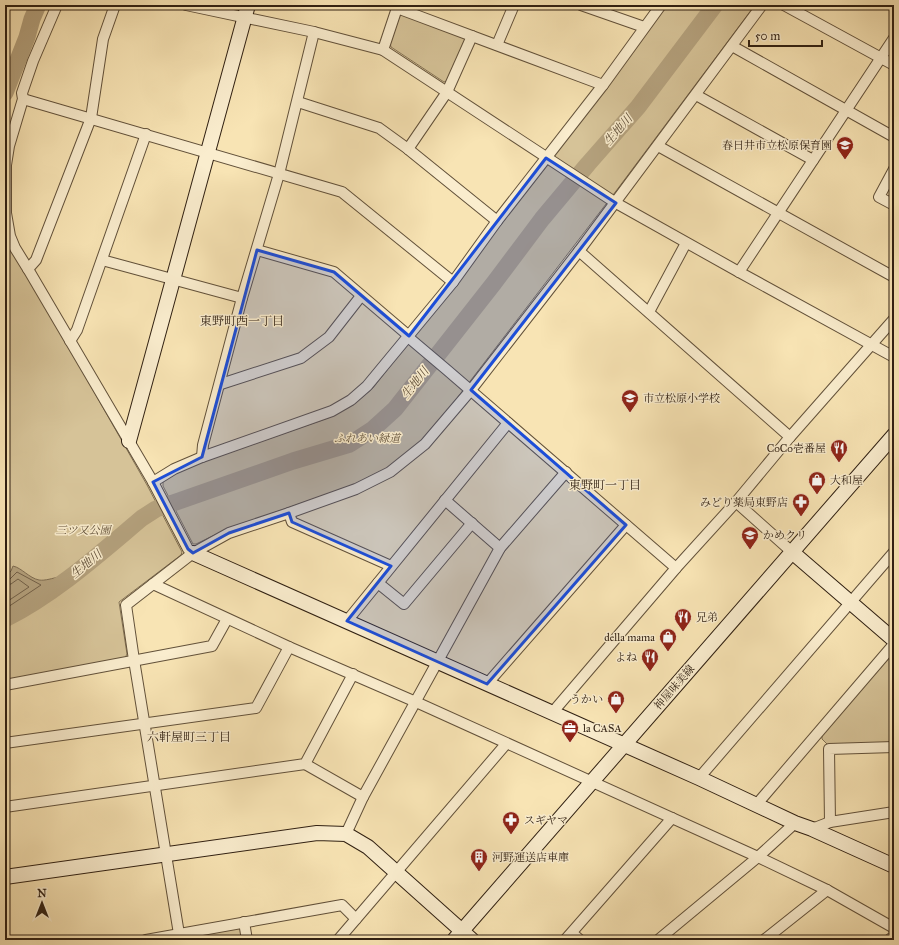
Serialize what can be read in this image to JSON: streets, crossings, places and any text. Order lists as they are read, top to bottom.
{
  "streets": {
    "street": ["神屋味美線"]
  },
  "districts": ["東野町西一丁目", "東野町一丁目", "六軒屋町三丁目"],
  "water": ["生地川"],
  "parks": ["ふれあい緑道", "三ツ又公園"],
  "places": {
    "school or university": ["春日井市立松原保育園", "市立松原小学校", "かめクリ"],
    "restaurant": ["CoCo壱番屋", "兄弟", "よね"],
    "shop": ["大和屋", "della mama", "うかい"],
    "pharmacy": ["みどり薬局東野店", "スギヤマ"],
    "office": ["la CASA"],
    "building": ["河野運送店車庫"]
  },
  "scale_bar": "50 m",
  "north": "top"
}
